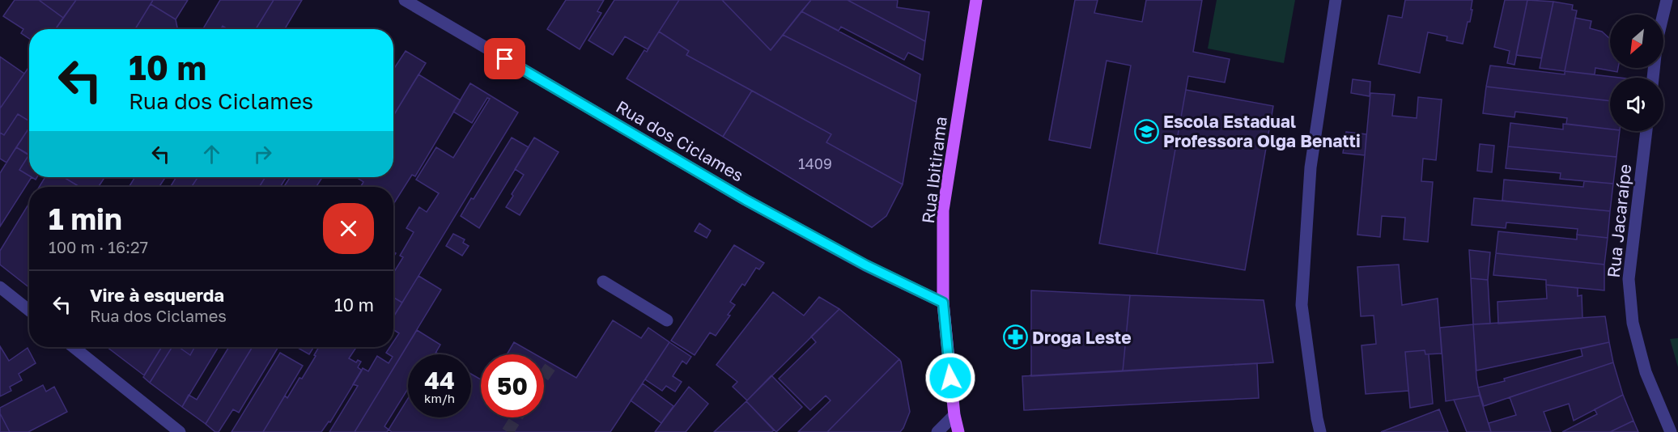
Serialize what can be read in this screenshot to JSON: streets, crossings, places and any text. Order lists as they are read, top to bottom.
{
  "streets": {
    "main road": ["Rua Ibitirama"],
    "street": ["Rua dos Ciclames", "Rua Jacaraípe"]
  },
  "crossings": [
    ["Rua dos Ciclames", "Rua Ibitirama"]
  ],
  "places": {
    "school or university": ["Escola Estadual Professora Olga Benatti"],
    "pharmacy": ["Droga Leste"]
  },
  "house_numbers": ["1409"],
  "north": "bottom left",
  "page": {
    "turn": ["10 m", "Rua dos Ciclames"],
    "heading": ["1 min", "100 m · 16:27"],
    "list": [
      {
        "name": "Vire à esquerda",
        "note": "Rua dos Ciclames",
        "value": "10 m"
      }
    ],
    "speed": "44 km/h",
    "limit": "50"
  }
}
